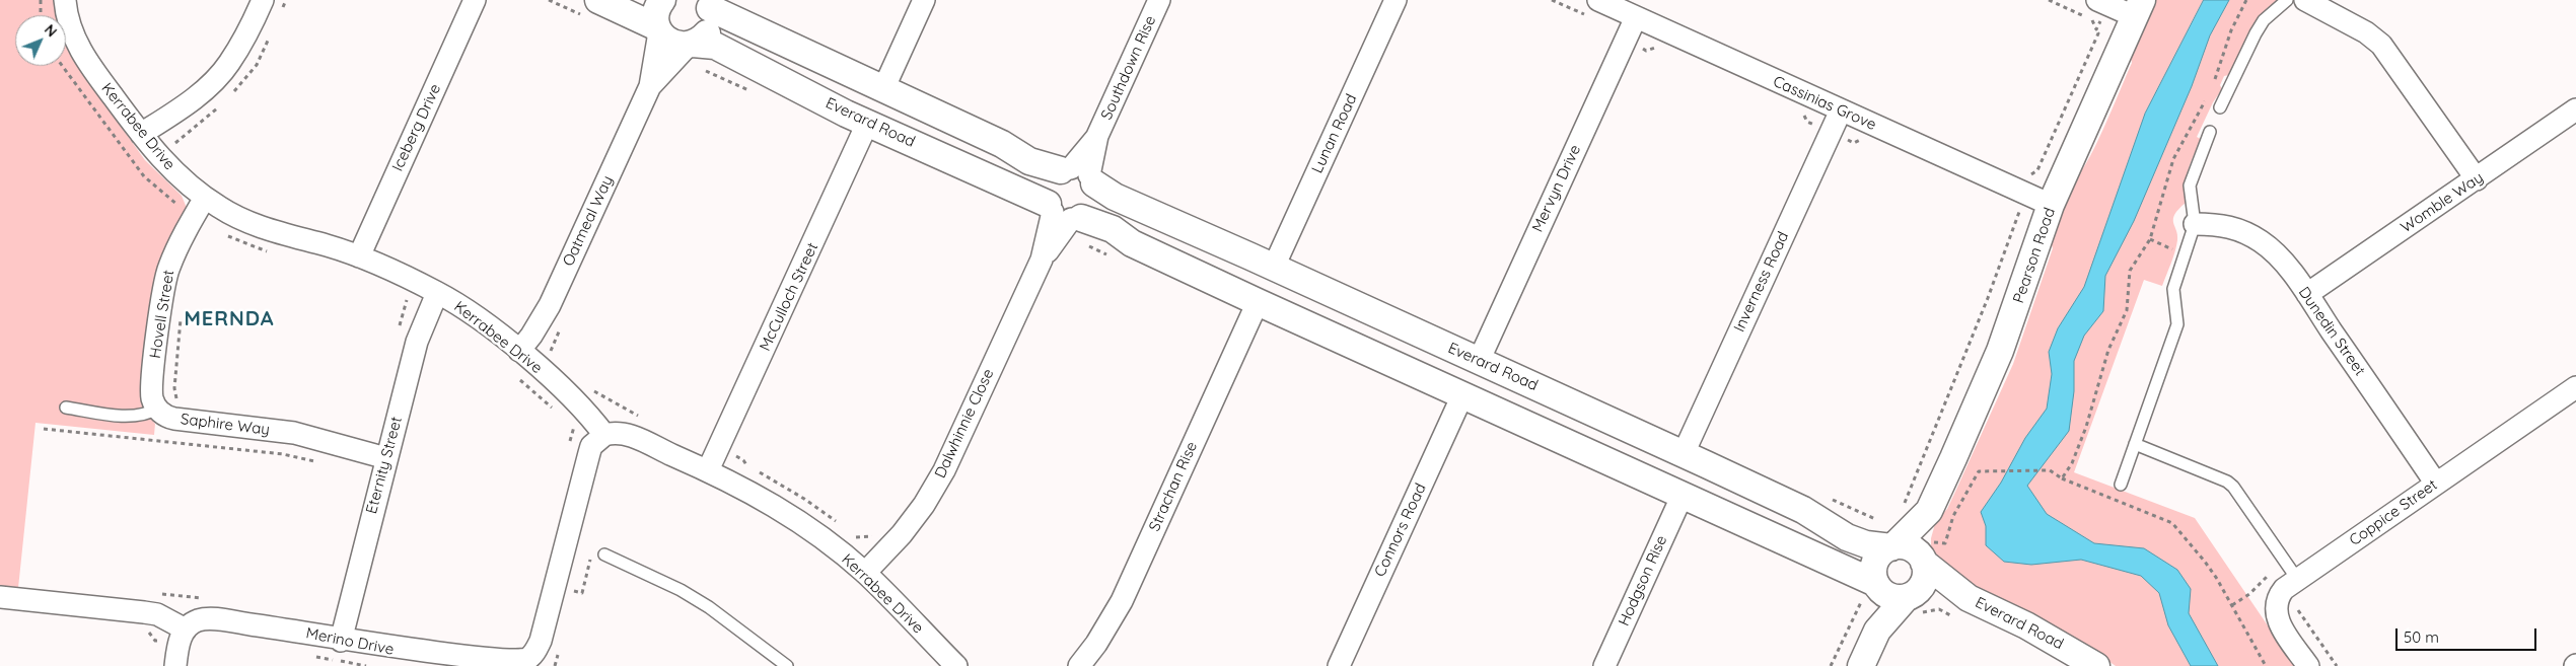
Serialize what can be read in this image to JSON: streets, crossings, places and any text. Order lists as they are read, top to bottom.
{
  "streets": {
    "street": [
      "Southdown Rise",
      "Cassinias Grove",
      "Everard Road",
      "Kerrabee Drive",
      "Iceberg Drive",
      "Lunan Road",
      "Mervyn Drive",
      "Womble Way",
      "Oatmeal Way",
      "Pearson Road",
      "Inverness Road",
      "McCulloch Street",
      "Hovell Street",
      "Dunedin Street",
      "Dalwhinnie Close",
      "Saphire Way",
      "Eternity Street",
      "Strachan Rise",
      "Coppice Street",
      "Connors Road",
      "Hodgson Rise",
      "Merino Drive"
    ]
  },
  "crossings": [
    ["Southdown Rise", "Everard Road"],
    ["Southdown Rise", "Dalwhinnie Close"],
    ["Cassinias Grove", "Mervyn Drive"],
    ["Cassinias Grove", "Pearson Road"],
    ["Cassinias Grove", "Inverness Road"],
    ["Everard Road", "Lunan Road"],
    ["Everard Road", "Mervyn Drive"],
    ["Everard Road", "Oatmeal Way"],
    ["Everard Road", "Pearson Road"],
    ["Everard Road", "Inverness Road"],
    ["Everard Road", "McCulloch Street"],
    ["Everard Road", "Dalwhinnie Close"],
    ["Everard Road", "Strachan Rise"],
    ["Everard Road", "Connors Road"],
    ["Everard Road", "Hodgson Rise"],
    ["Kerrabee Drive", "Iceberg Drive"],
    ["Kerrabee Drive", "Oatmeal Way"],
    ["Kerrabee Drive", "McCulloch Street"],
    ["Kerrabee Drive", "Hovell Street"],
    ["Kerrabee Drive", "Dalwhinnie Close"],
    ["Kerrabee Drive", "Eternity Street"],
    ["Kerrabee Drive", "Merino Drive"],
    ["Womble Way", "Dunedin Street"],
    ["Hovell Street", "Saphire Way"],
    ["Dunedin Street", "Coppice Street"],
    ["Saphire Way", "Eternity Street"],
    ["Eternity Street", "Merino Drive"]
  ],
  "districts": ["MERNDA"],
  "scale_bar": "50 m",
  "north": "top right"
}
